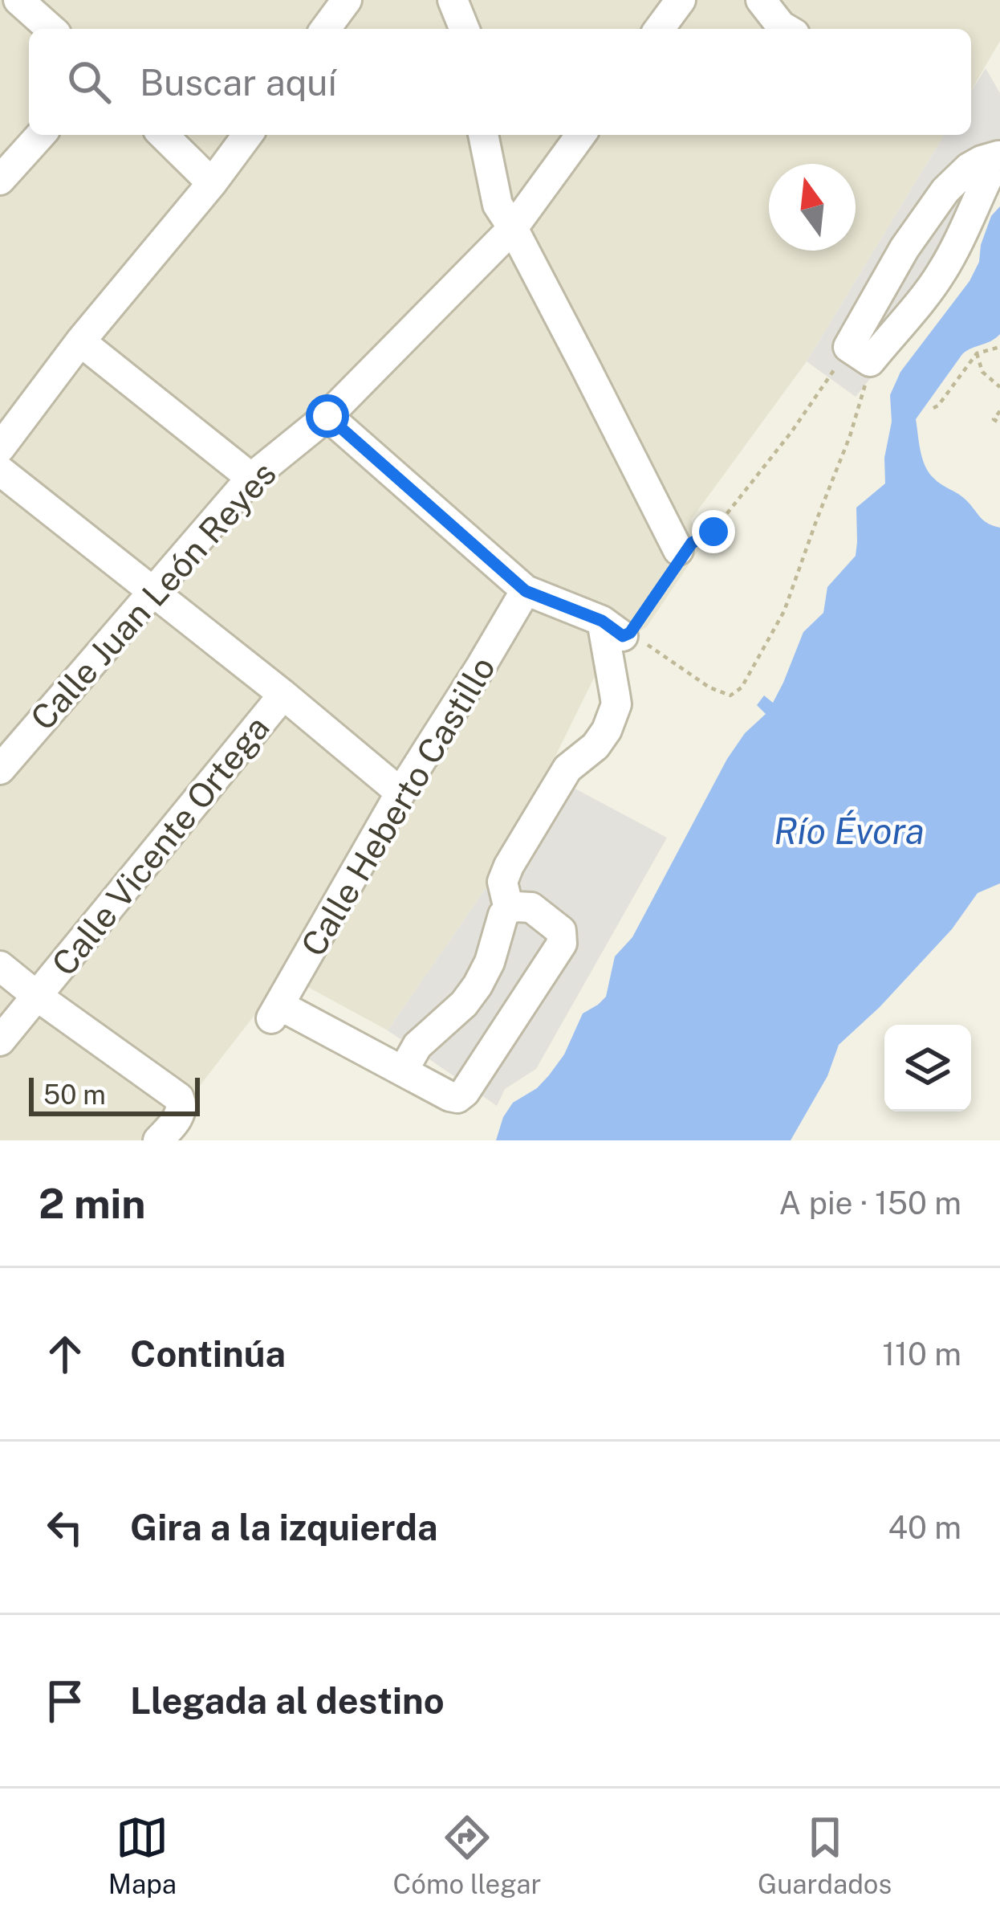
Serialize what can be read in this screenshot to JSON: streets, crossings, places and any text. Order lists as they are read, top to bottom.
{
  "streets": {
    "street": ["Calle Juan León Reyes", "Calle Heberto Castillo", "Calle Vicente Ortega"]
  },
  "water": ["Río Évora"],
  "scale_bar": "50 m",
  "north": "top",
  "page": {
    "search": "Buscar aquí",
    "scale": "50 m",
    "heading": ["2 min", "A pie · 150 m"],
    "list": [
      ["Continúa", "110 m"],
      ["Gira a la izquierda", "40 m"],
      "Llegada al destino"
    ],
    "nav": ["Mapa", "Cómo llegar", "Guardados"]
  }
}
